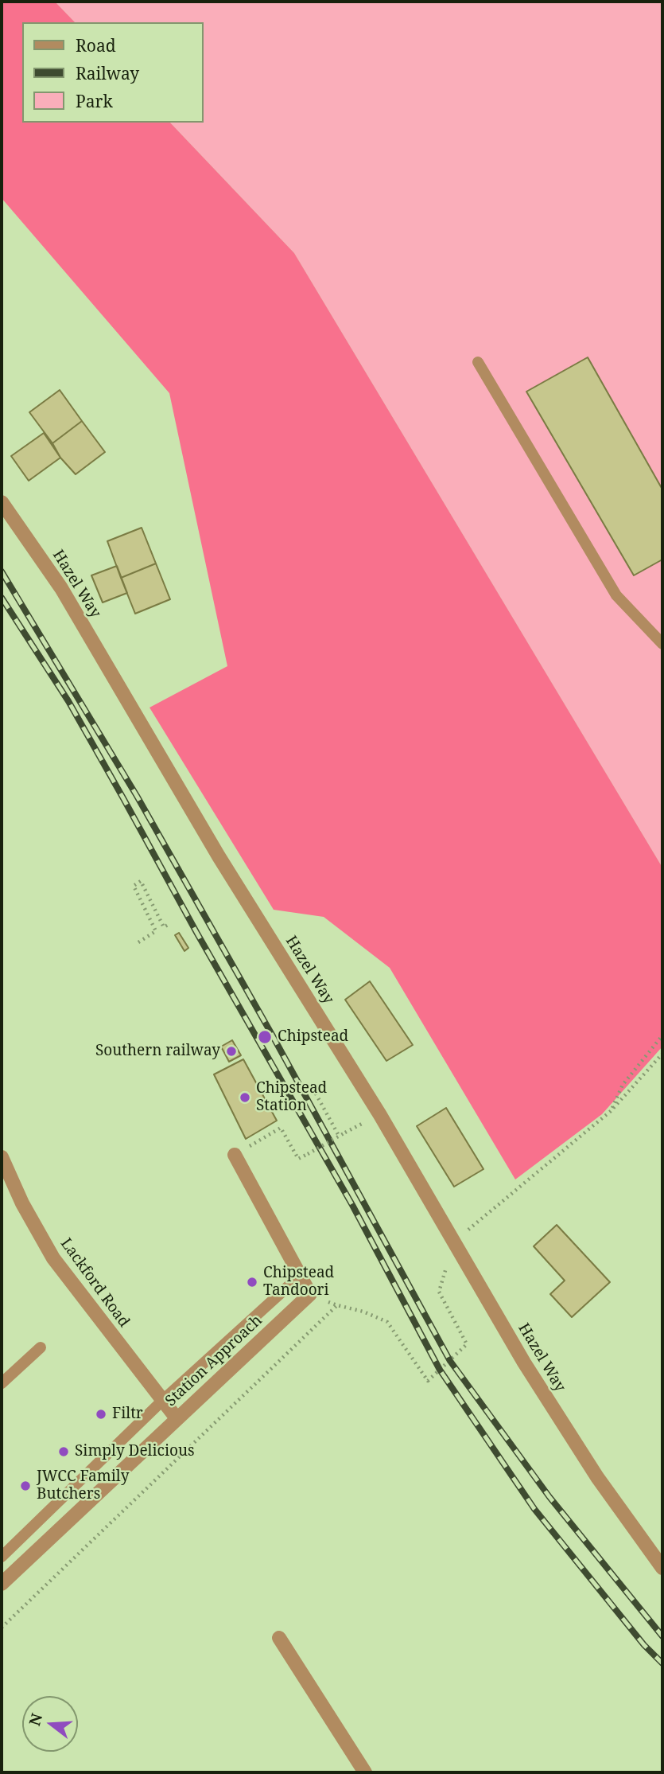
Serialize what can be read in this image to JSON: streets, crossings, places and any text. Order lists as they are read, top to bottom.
{
  "streets": {
    "street": ["Hazel Way", "Lackford Road", "Station Approach"]
  },
  "crossings": [
    ["Lackford Road", "Station Approach"]
  ],
  "places": [
    "Chipstead",
    "Southern railway",
    "Chipstead Station",
    "Chipstead Tandoori",
    "Filtr",
    "Simply Delicious",
    "JWCC Family Butchers"
  ],
  "legend": ["Road", "Railway", "Park"],
  "north": "left"
}
